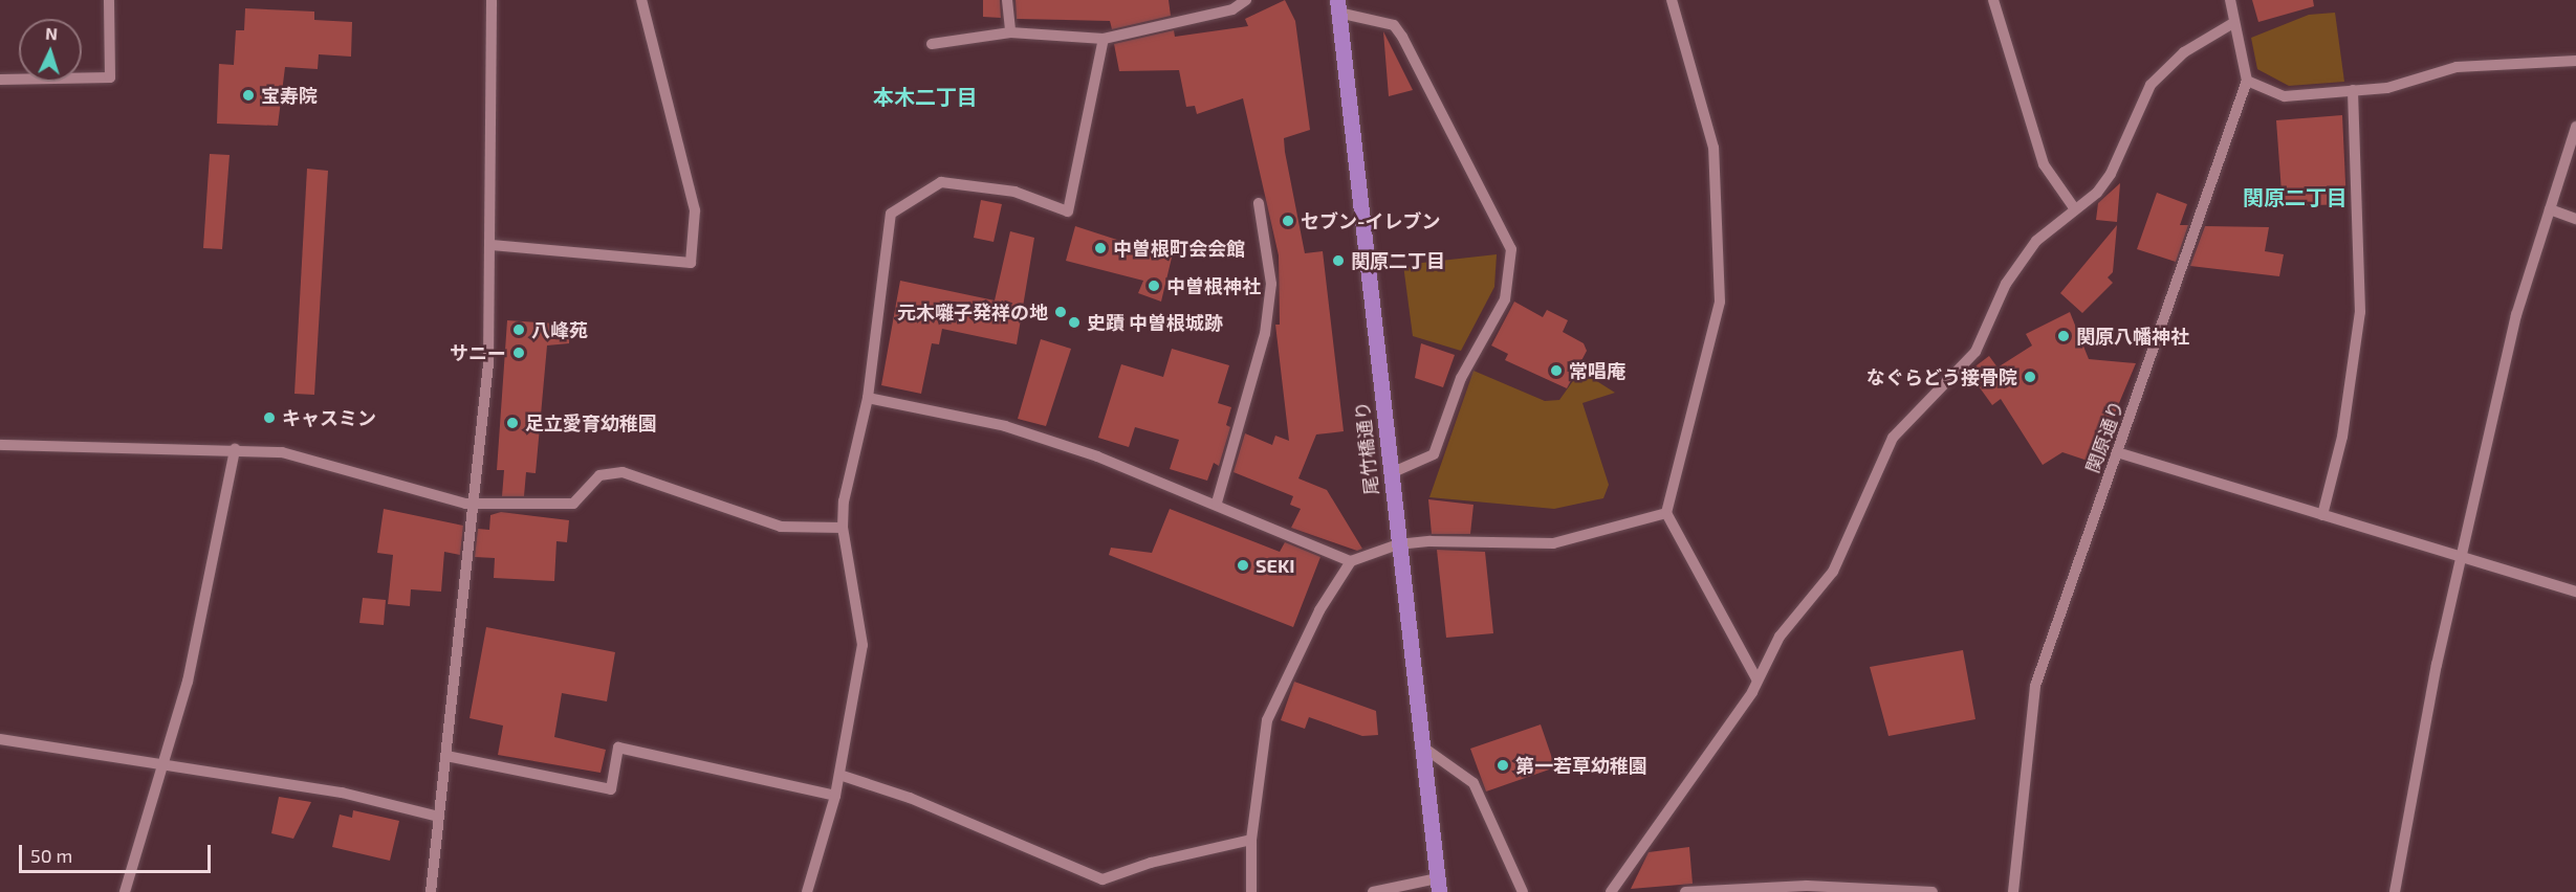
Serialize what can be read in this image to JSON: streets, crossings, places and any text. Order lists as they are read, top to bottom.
{
  "streets": {
    "main road": ["尾竹橋通り"],
    "street": ["関原通り"]
  },
  "districts": ["本木二丁目", "関原二丁目"],
  "places": [
    "宝寿院",
    "セブン-イレブン",
    "中曽根町会会館",
    "関原二丁目",
    "中曽根神社",
    "元木囃子発祥の地",
    "史蹟 中曽根城跡",
    "八峰苑",
    "関原八幡神社",
    "サニー",
    "常唱庵",
    "なぐらどう接骨院",
    "キャスミン",
    "足立愛育幼稚園",
    "SEKI",
    "第一若草幼稚園"
  ],
  "scale_bar": "50 m",
  "north": "top"
}
